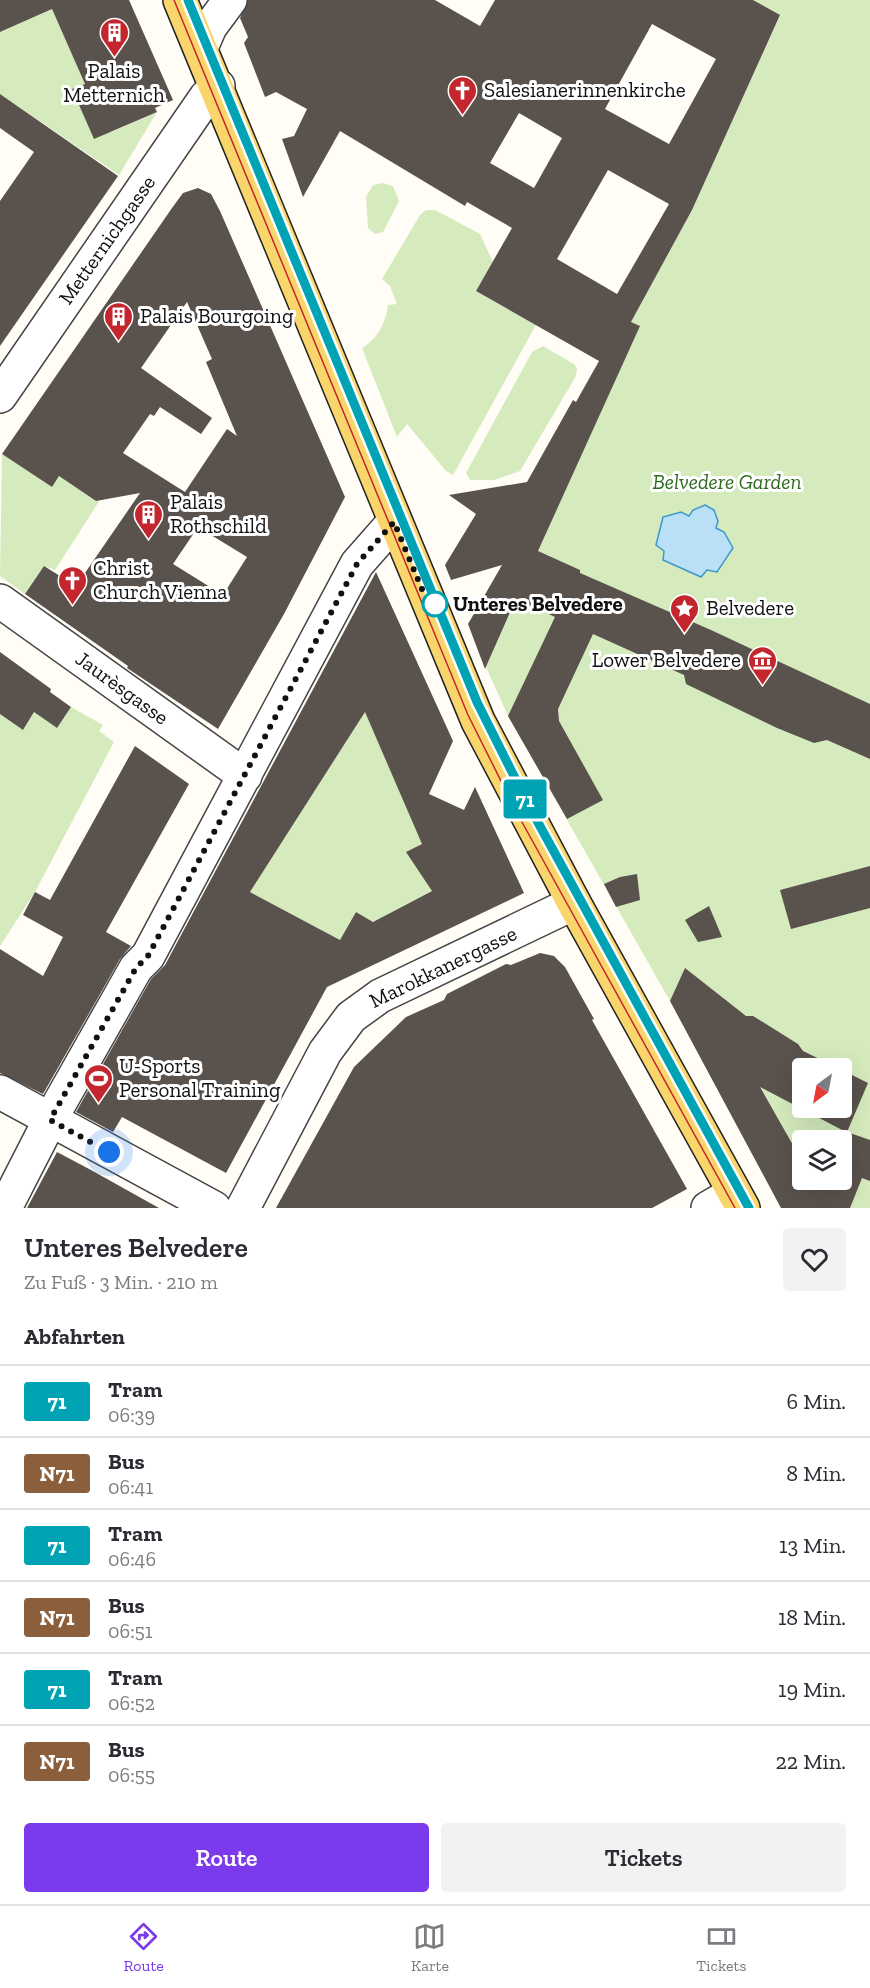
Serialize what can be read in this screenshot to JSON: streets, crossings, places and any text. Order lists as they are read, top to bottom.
{
  "streets": {
    "street": ["Metternichgasse", "Jaurèsgasse", "Marokkanergasse"]
  },
  "parks": ["Belvedere Garden"],
  "places": {
    "building": ["Palais Metternich", "Palais Bourgoing", "Palais Rothschild"],
    "church": ["Salesianerinnenkirche", "Christ Church Vienna"],
    "other": ["Unteres Belvedere"],
    "place": ["Belvedere"],
    "museum": ["Lower Belvedere"],
    "sports": ["U-Sports Personal Training"]
  },
  "lines": ["tram line 71"],
  "north": "bottom left",
  "page": {
    "on_map": "71",
    "heading": [
      ["Unteres Belvedere", "Zu Fuß · 3 Min. · 210 m"],
      "Abfahrten"
    ],
    "list": [
      {
        "mark": "71",
        "name": "Tram",
        "note": "06:39",
        "value": "6 Min."
      },
      {
        "mark": "N71",
        "name": "Bus",
        "note": "06:41",
        "value": "8 Min."
      },
      {
        "mark": "71",
        "name": "Tram",
        "note": "06:46",
        "value": "13 Min."
      },
      {
        "mark": "N71",
        "name": "Bus",
        "note": "06:51",
        "value": "18 Min."
      },
      {
        "mark": "71",
        "name": "Tram",
        "note": "06:52",
        "value": "19 Min."
      },
      {
        "mark": "N71",
        "name": "Bus",
        "note": "06:55",
        "value": "22 Min."
      }
    ],
    "buttons": ["Route", "Tickets"],
    "tabs": ["Route", "Karte", "Tickets"]
  }
}
